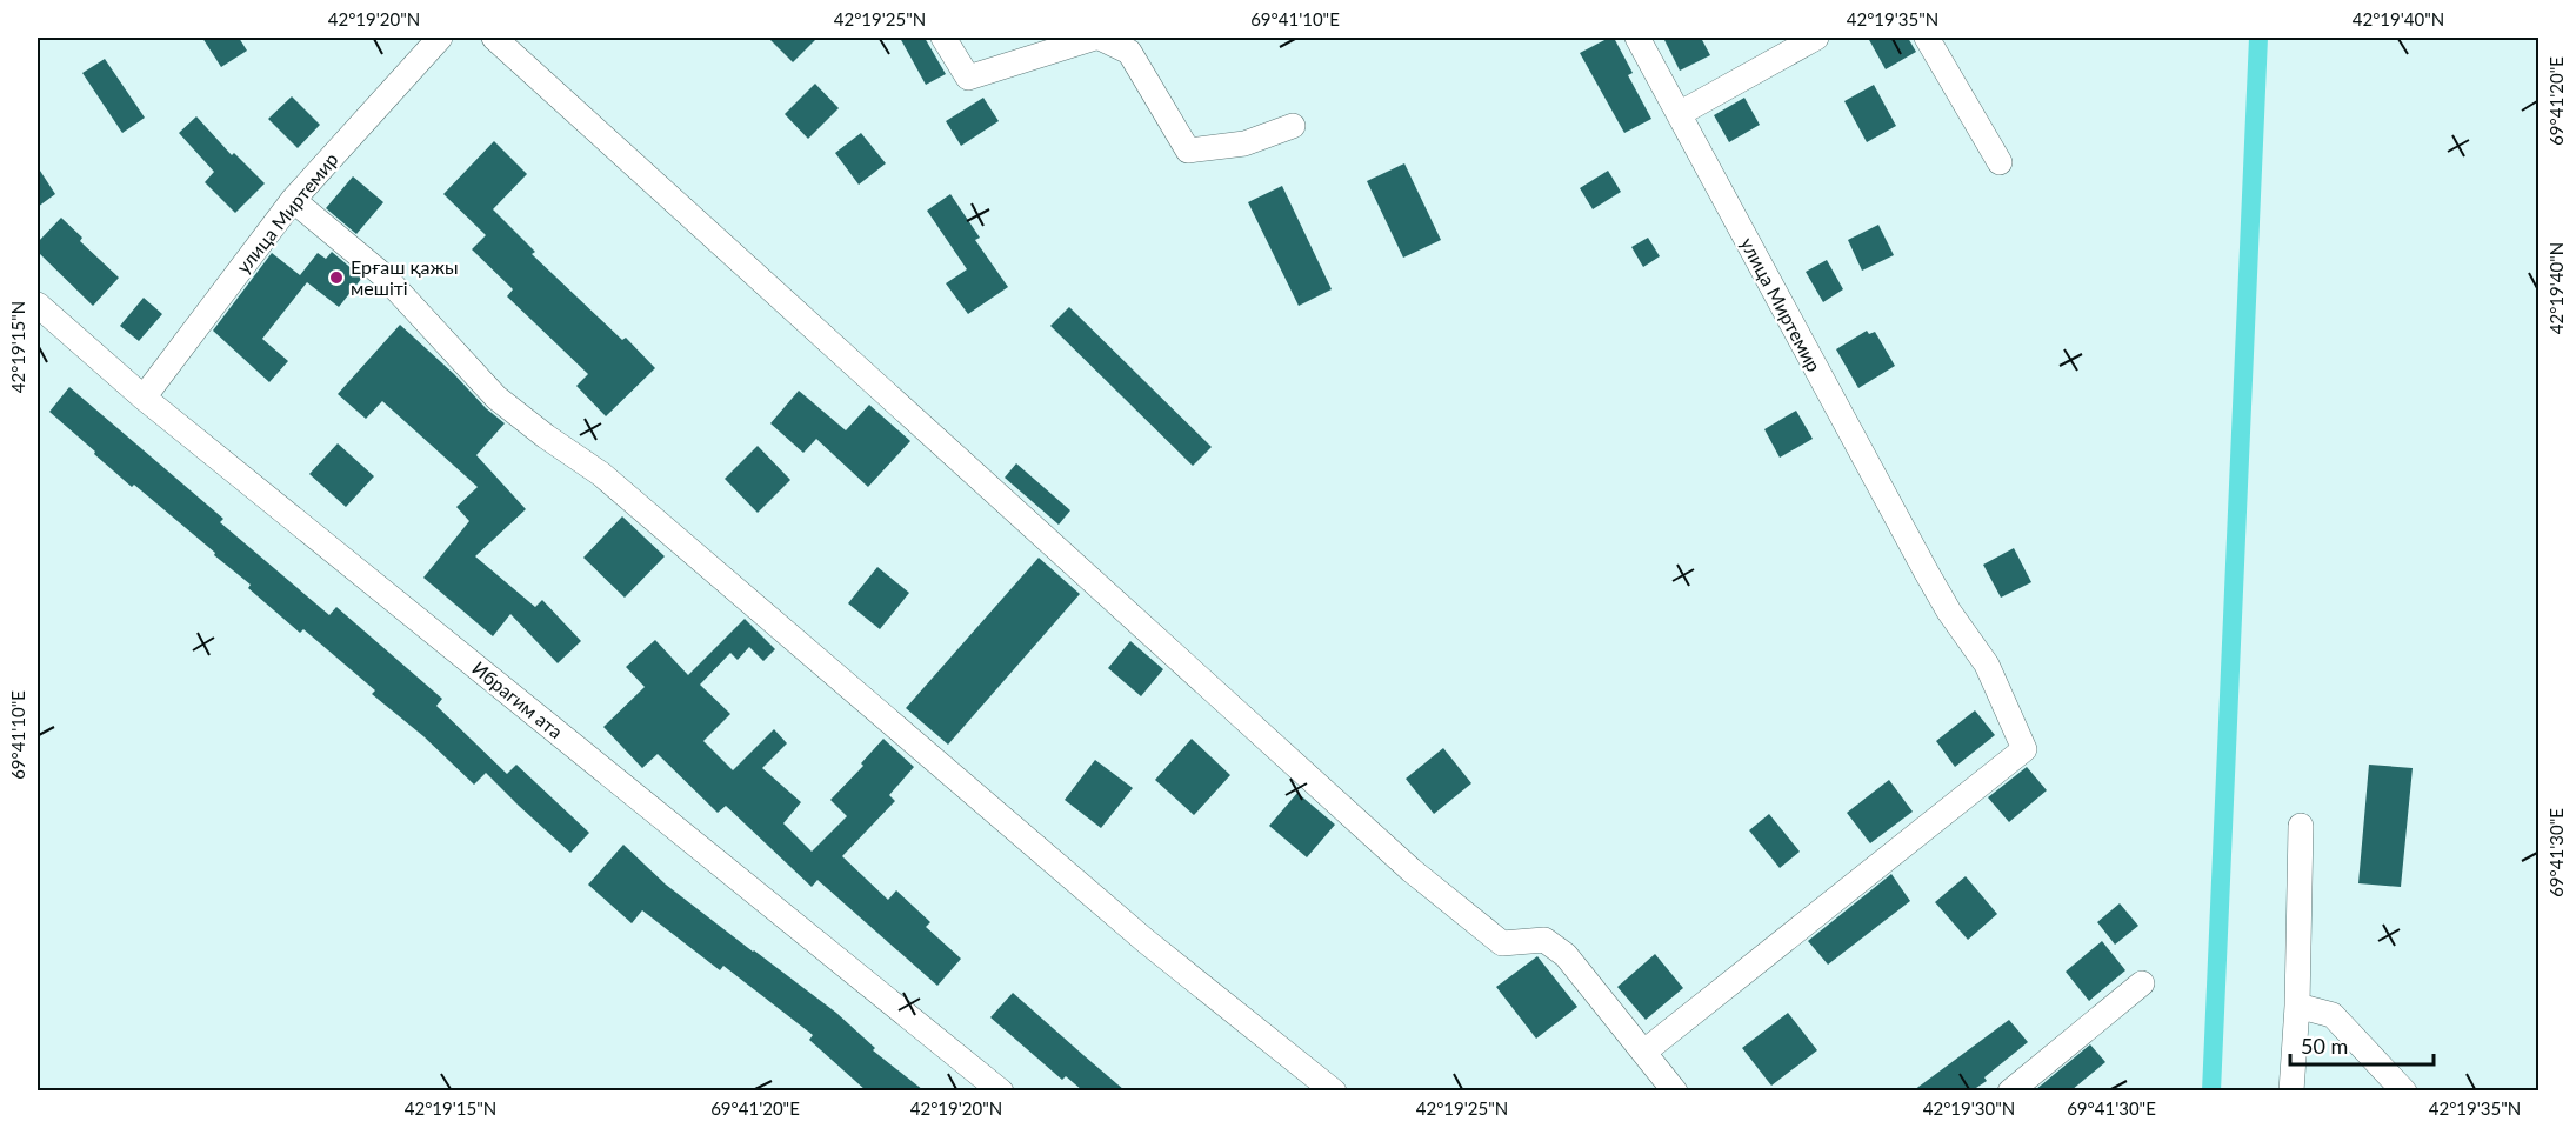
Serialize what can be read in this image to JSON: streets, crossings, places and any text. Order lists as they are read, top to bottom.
{
  "streets": {
    "street": ["улица Миртемир", "Ибрагим ата"]
  },
  "crossings": [
    ["улица Миртемир", "Ибрагим ата"]
  ],
  "places": ["Ерғаш қажы мешіті"],
  "scale_bar": "50 m",
  "coordinates": [
    "42°19'20\"N",
    "42°19'25\"N",
    "69°41'10\"E",
    "42°19'35\"N",
    "42°19'40\"N",
    "69°41'20\"E",
    "42°19'15\"N",
    "69°41'30\"E",
    "42°19'30\"N"
  ]
}
